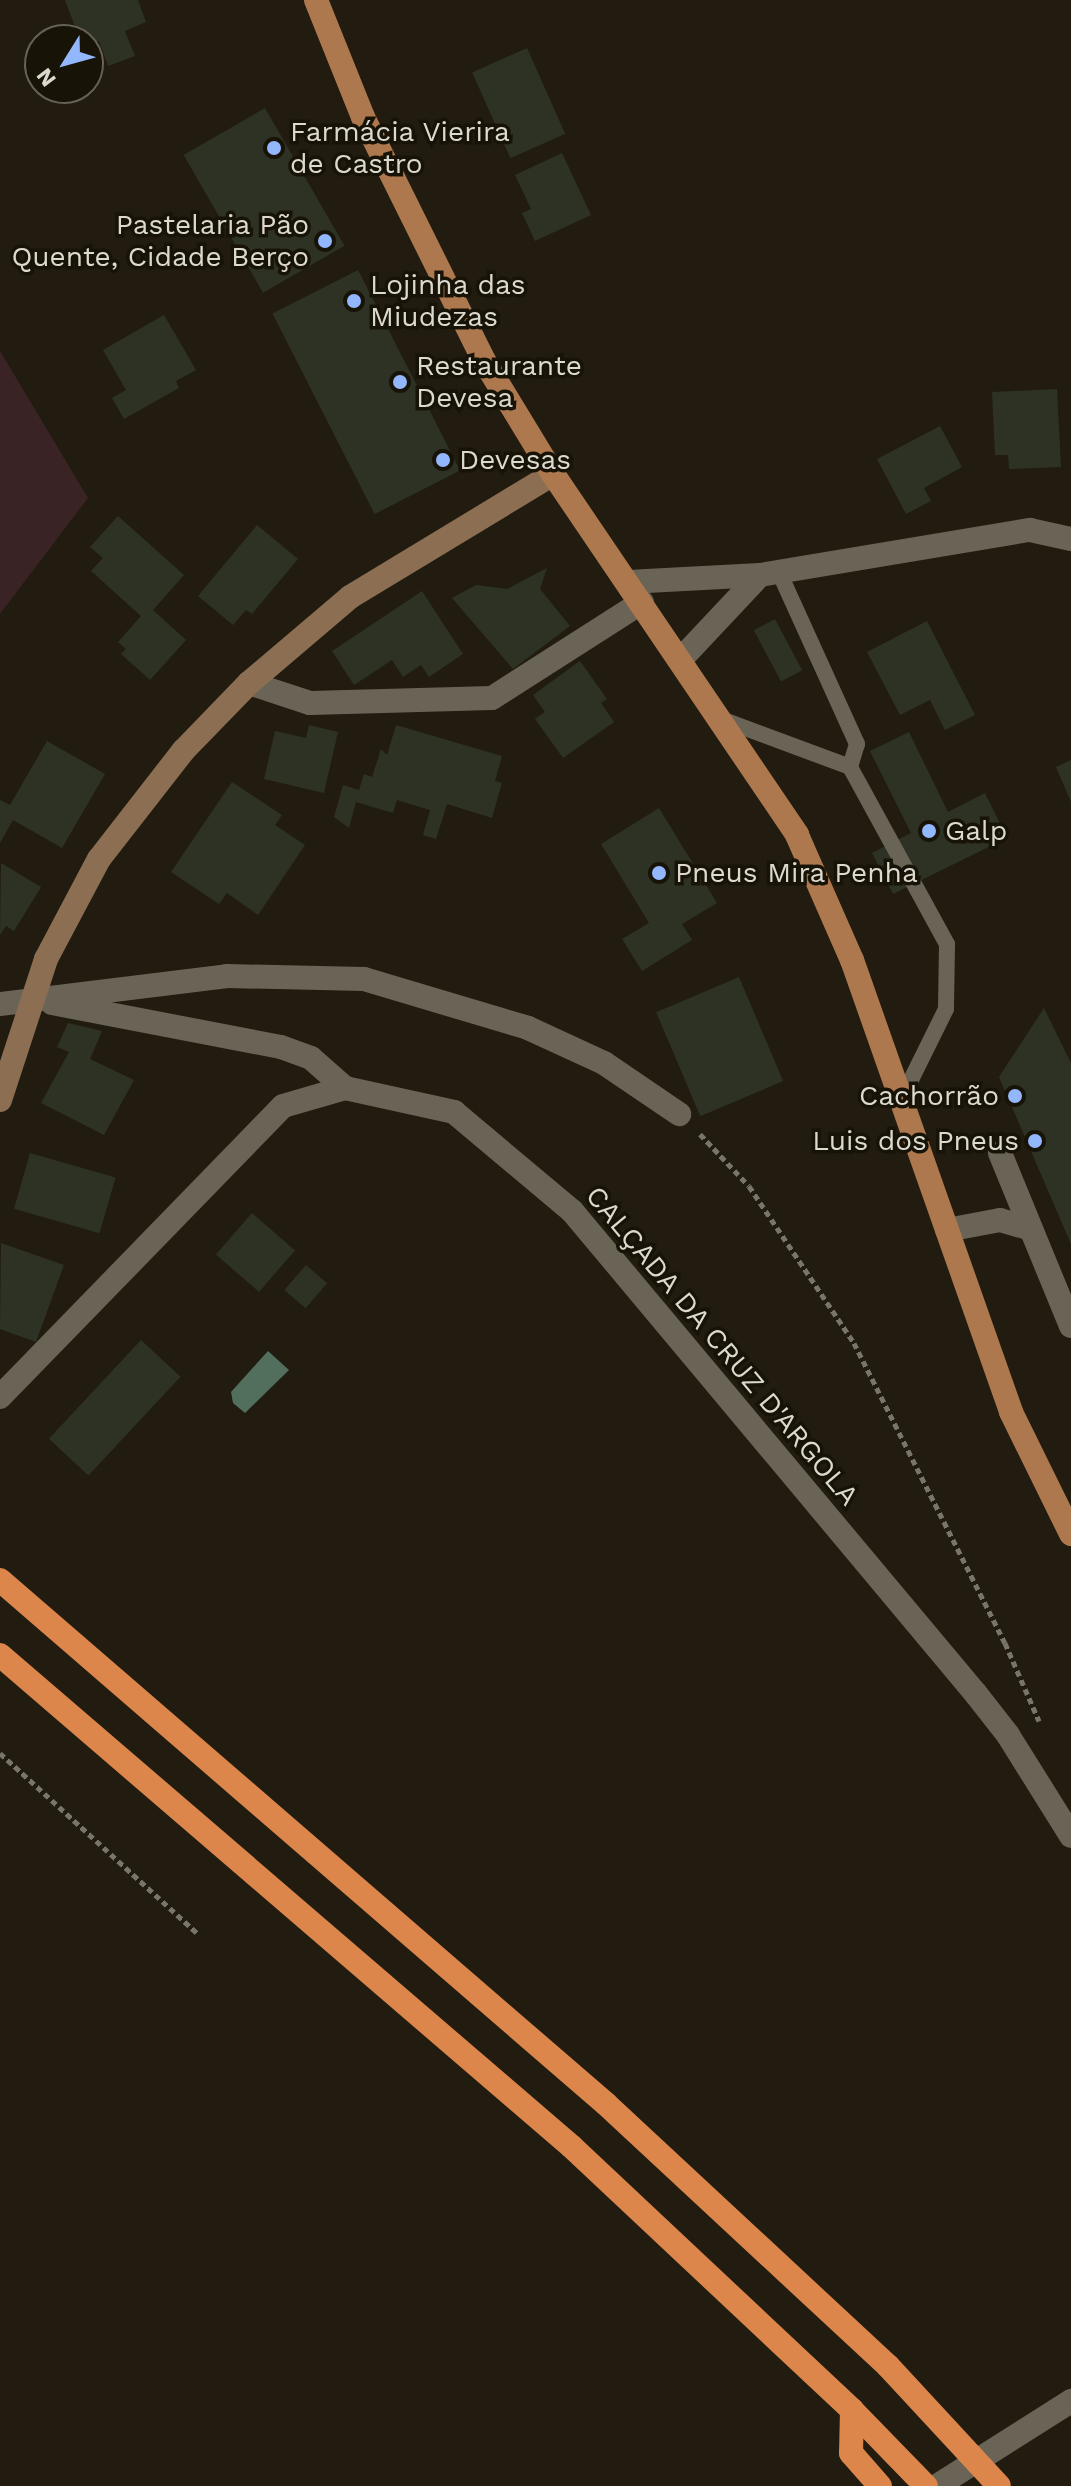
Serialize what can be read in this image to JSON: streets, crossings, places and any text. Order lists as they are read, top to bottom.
{
  "streets": {
    "street": ["CALÇADA DA CRUZ D'ARGOLA"]
  },
  "places": [
    "Farmácia Vierira de Castro",
    "Pastelaria Pão Quente, Cidade Berço",
    "Lojinha das Miudezas",
    "Restaurante Devesa",
    "Devesas",
    "Galp",
    "Pneus Mira Penha",
    "Cachorrão",
    "Luis dos Pneus"
  ],
  "north": "bottom left"
}
